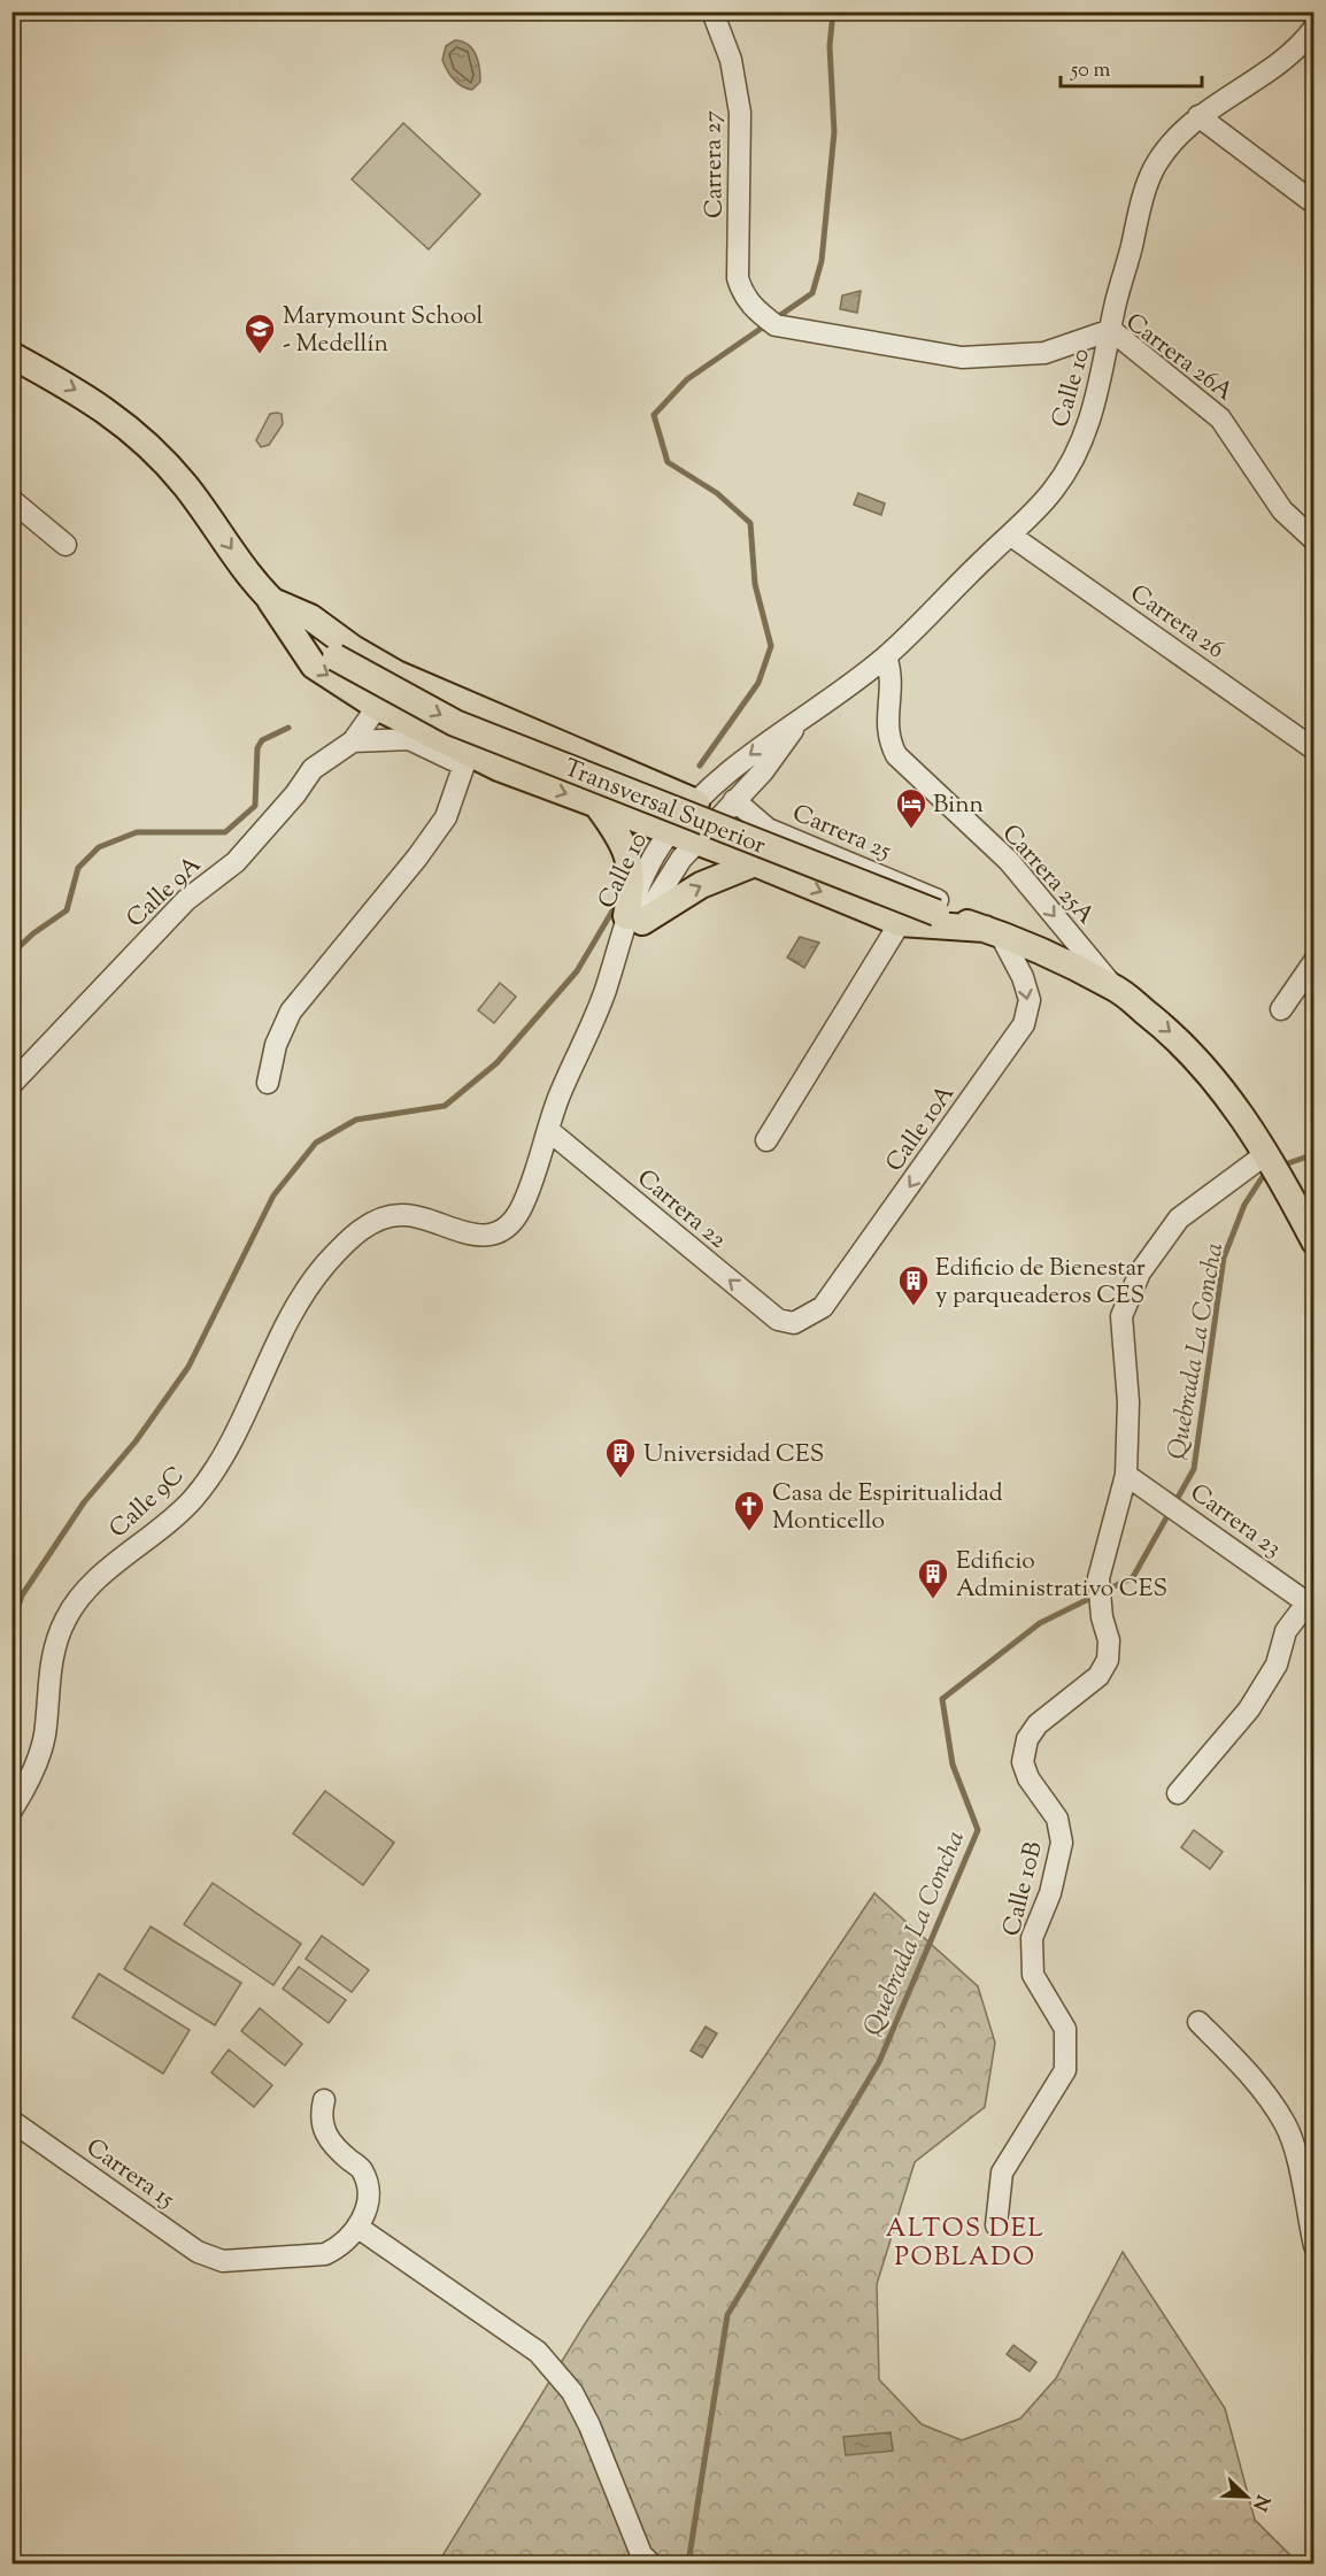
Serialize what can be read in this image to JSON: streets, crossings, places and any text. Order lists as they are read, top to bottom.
{
  "streets": {
    "main road": ["Transversal Superior"],
    "street": [
      "Carrera 27",
      "Carrera 26A",
      "Calle 10",
      "Carrera 26",
      "Carrera 25",
      "Carrera 25A",
      "Calle 9A",
      "Calle 10A",
      "Carrera 22",
      "Calle 9C",
      "Carrera 23",
      "Calle 10B",
      "Carrera 15"
    ]
  },
  "crossings": [
    ["Carrera 27", "Carrera 26A"],
    ["Carrera 26A", "Calle 10"],
    ["Calle 10", "Carrera 26"],
    ["Calle 10", "Carrera 25"],
    ["Calle 10", "Carrera 25A"],
    ["Calle 10", "Carrera 22"],
    ["Calle 10", "Calle 9C"],
    ["Transversal Superior", "Carrera 25"],
    ["Transversal Superior", "Carrera 25A"],
    ["Transversal Superior", "Calle 10A"],
    ["Transversal Superior", "Calle 10B"],
    ["Calle 10A", "Carrera 22"],
    ["Carrera 23", "Calle 10B"]
  ],
  "one_way": ["Carrera 25A", "Carrera 22"],
  "districts": ["ALTOS DEL POBLADO"],
  "water": ["Quebrada La Concha"],
  "places": {
    "school or university": ["Marymount School - Medellín"],
    "hotel": ["Binn"],
    "building": ["Edificio de Bienestar y parqueaderos CES", "Universidad CES", "Edificio Administrativo CES"],
    "church": ["Casa de Espiritualidad Monticello"]
  },
  "scale_bar": "50 m",
  "north": "bottom right"
}
